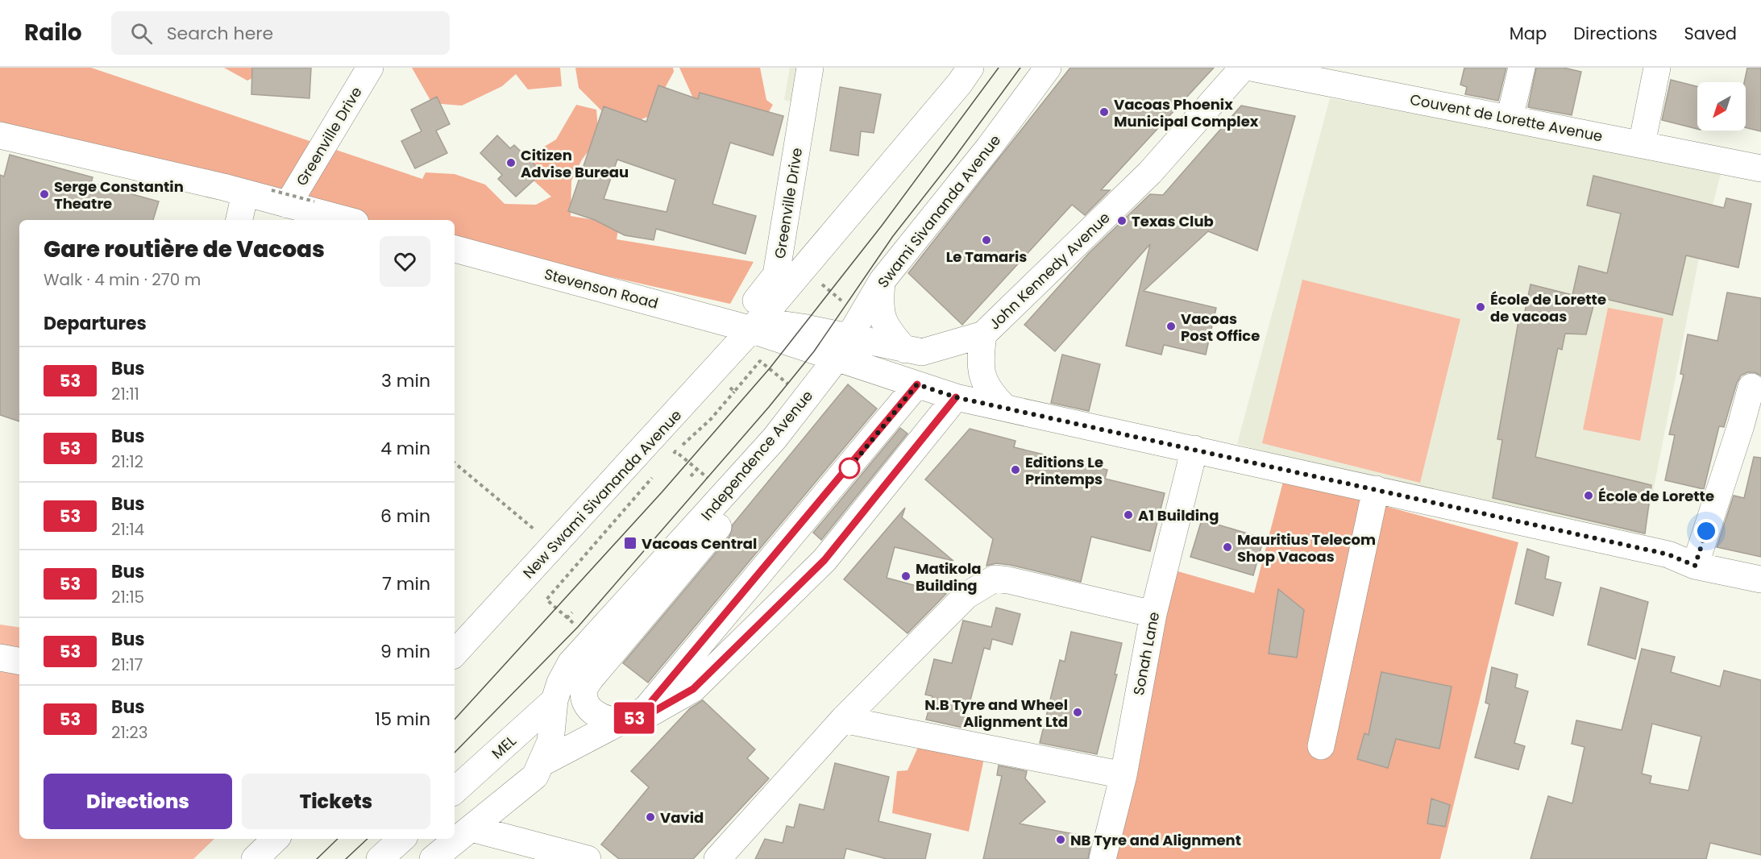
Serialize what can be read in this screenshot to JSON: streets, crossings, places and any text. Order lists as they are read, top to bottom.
{
  "streets": {
    "street": [
      "Couvent de Lorette Avenue",
      "Greenville Drive",
      "Swami Sivananda Avenue",
      "John Kennedy Avenue",
      "Stevenson Road",
      "Independence Avenue",
      "New Swami Sivananda Avenue",
      "Sonah Lane",
      "MEL"
    ]
  },
  "crossings": [
    ["Greenville Drive", "John Kennedy Avenue"],
    ["Greenville Drive", "Stevenson Road"],
    ["Greenville Drive", "New Swami Sivananda Avenue"],
    ["Swami Sivananda Avenue", "John Kennedy Avenue"],
    ["Swami Sivananda Avenue", "Independence Avenue"],
    ["John Kennedy Avenue", "Stevenson Road"],
    ["John Kennedy Avenue", "New Swami Sivananda Avenue"],
    ["Stevenson Road", "New Swami Sivananda Avenue"],
    ["Independence Avenue", "MEL"]
  ],
  "places": {
    "other": [
      "Vacoas Phoenix Municipal Complex",
      "Citizen Advise Bureau",
      "Serge Constantin Theatre",
      "Texas Club",
      "Le Tamaris",
      "École de Lorette de vacoas",
      "Vacoas Post Office",
      "Editions Le Printemps",
      "École de Lorette",
      "A1 Building",
      "Mauritius Telecom Shop Vacoas",
      "Matikola Building",
      "N.B Tyre and Wheel Alignment Ltd",
      "Vavid",
      "NB Tyre and Alignment"
    ],
    "transit": ["Vacoas Central"]
  },
  "lines": ["bus line 53"],
  "north": "bottom left",
  "page": {
    "header": "Railo",
    "search": "Search here",
    "nav": ["Map", "Directions", "Saved"],
    "on_map": "53",
    "heading": [
      ["Gare routière de Vacoas", "Walk · 4 min · 270 m"],
      "Departures"
    ],
    "list": [
      {
        "mark": "53",
        "name": "Bus",
        "note": "21:11",
        "value": "3 min"
      },
      {
        "mark": "53",
        "name": "Bus",
        "note": "21:12",
        "value": "4 min"
      },
      {
        "mark": "53",
        "name": "Bus",
        "note": "21:14",
        "value": "6 min"
      },
      {
        "mark": "53",
        "name": "Bus",
        "note": "21:15",
        "value": "7 min"
      },
      {
        "mark": "53",
        "name": "Bus",
        "note": "21:17",
        "value": "9 min"
      },
      {
        "mark": "53",
        "name": "Bus",
        "note": "21:23",
        "value": "15 min"
      }
    ],
    "buttons": ["Directions", "Tickets"]
  }
}
